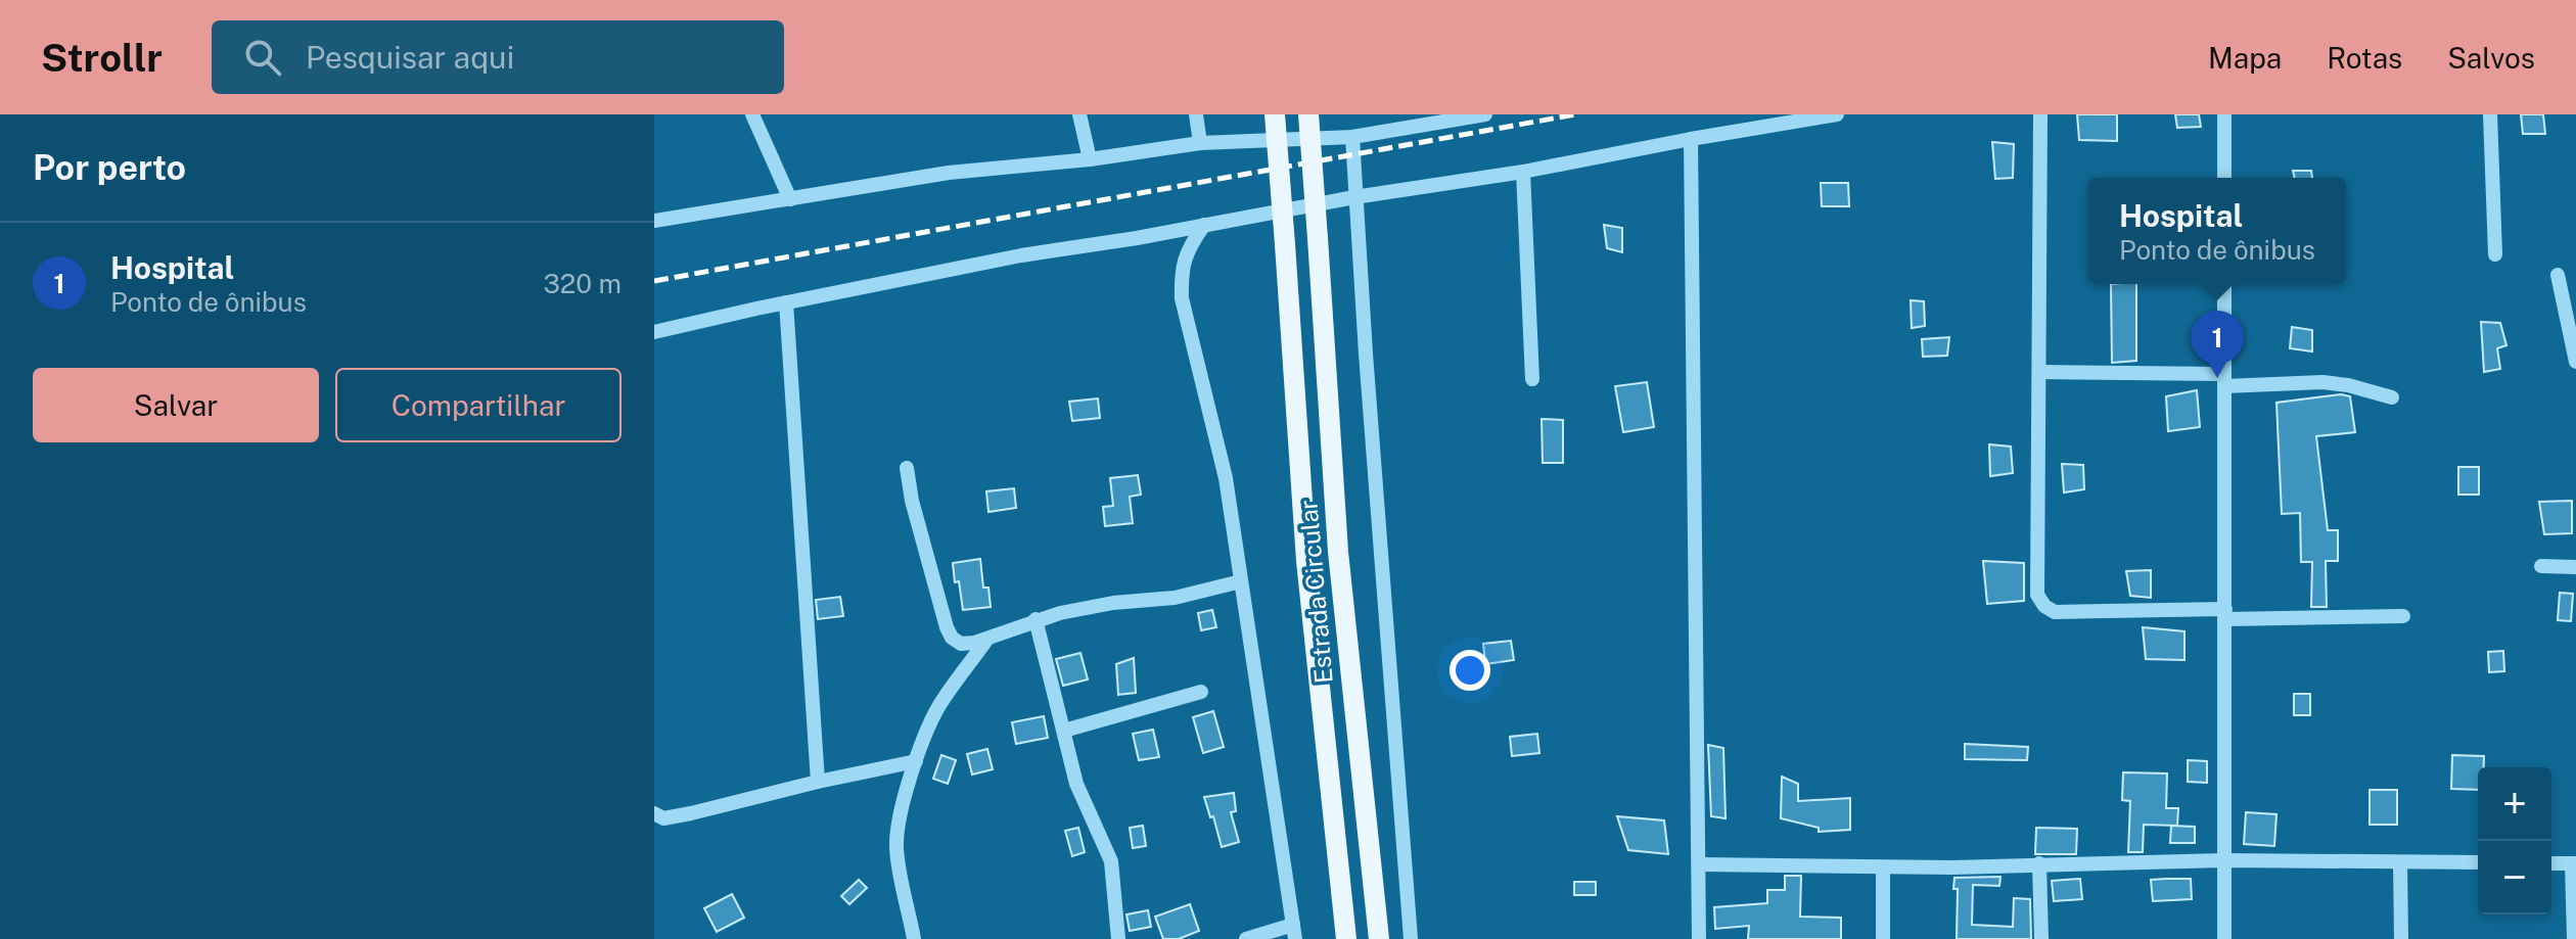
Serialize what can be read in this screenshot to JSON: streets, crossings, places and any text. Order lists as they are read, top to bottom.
{
  "streets": {
    "main road": ["Estrada Circular"]
  },
  "page": {
    "header": "Strollr",
    "search": "Pesquisar aqui",
    "nav": ["Mapa", "Rotas", "Salvos"],
    "heading": "Por perto",
    "popup": ["Hospital", "Ponto de ônibus"],
    "list": [
      {
        "mark": "1",
        "name": "Hospital",
        "note": "Ponto de ônibus",
        "value": "320 m"
      }
    ],
    "pins": "1",
    "buttons": ["Salvar", "Compartilhar"],
    "map_buttons": ["+", "−"]
  }
}
